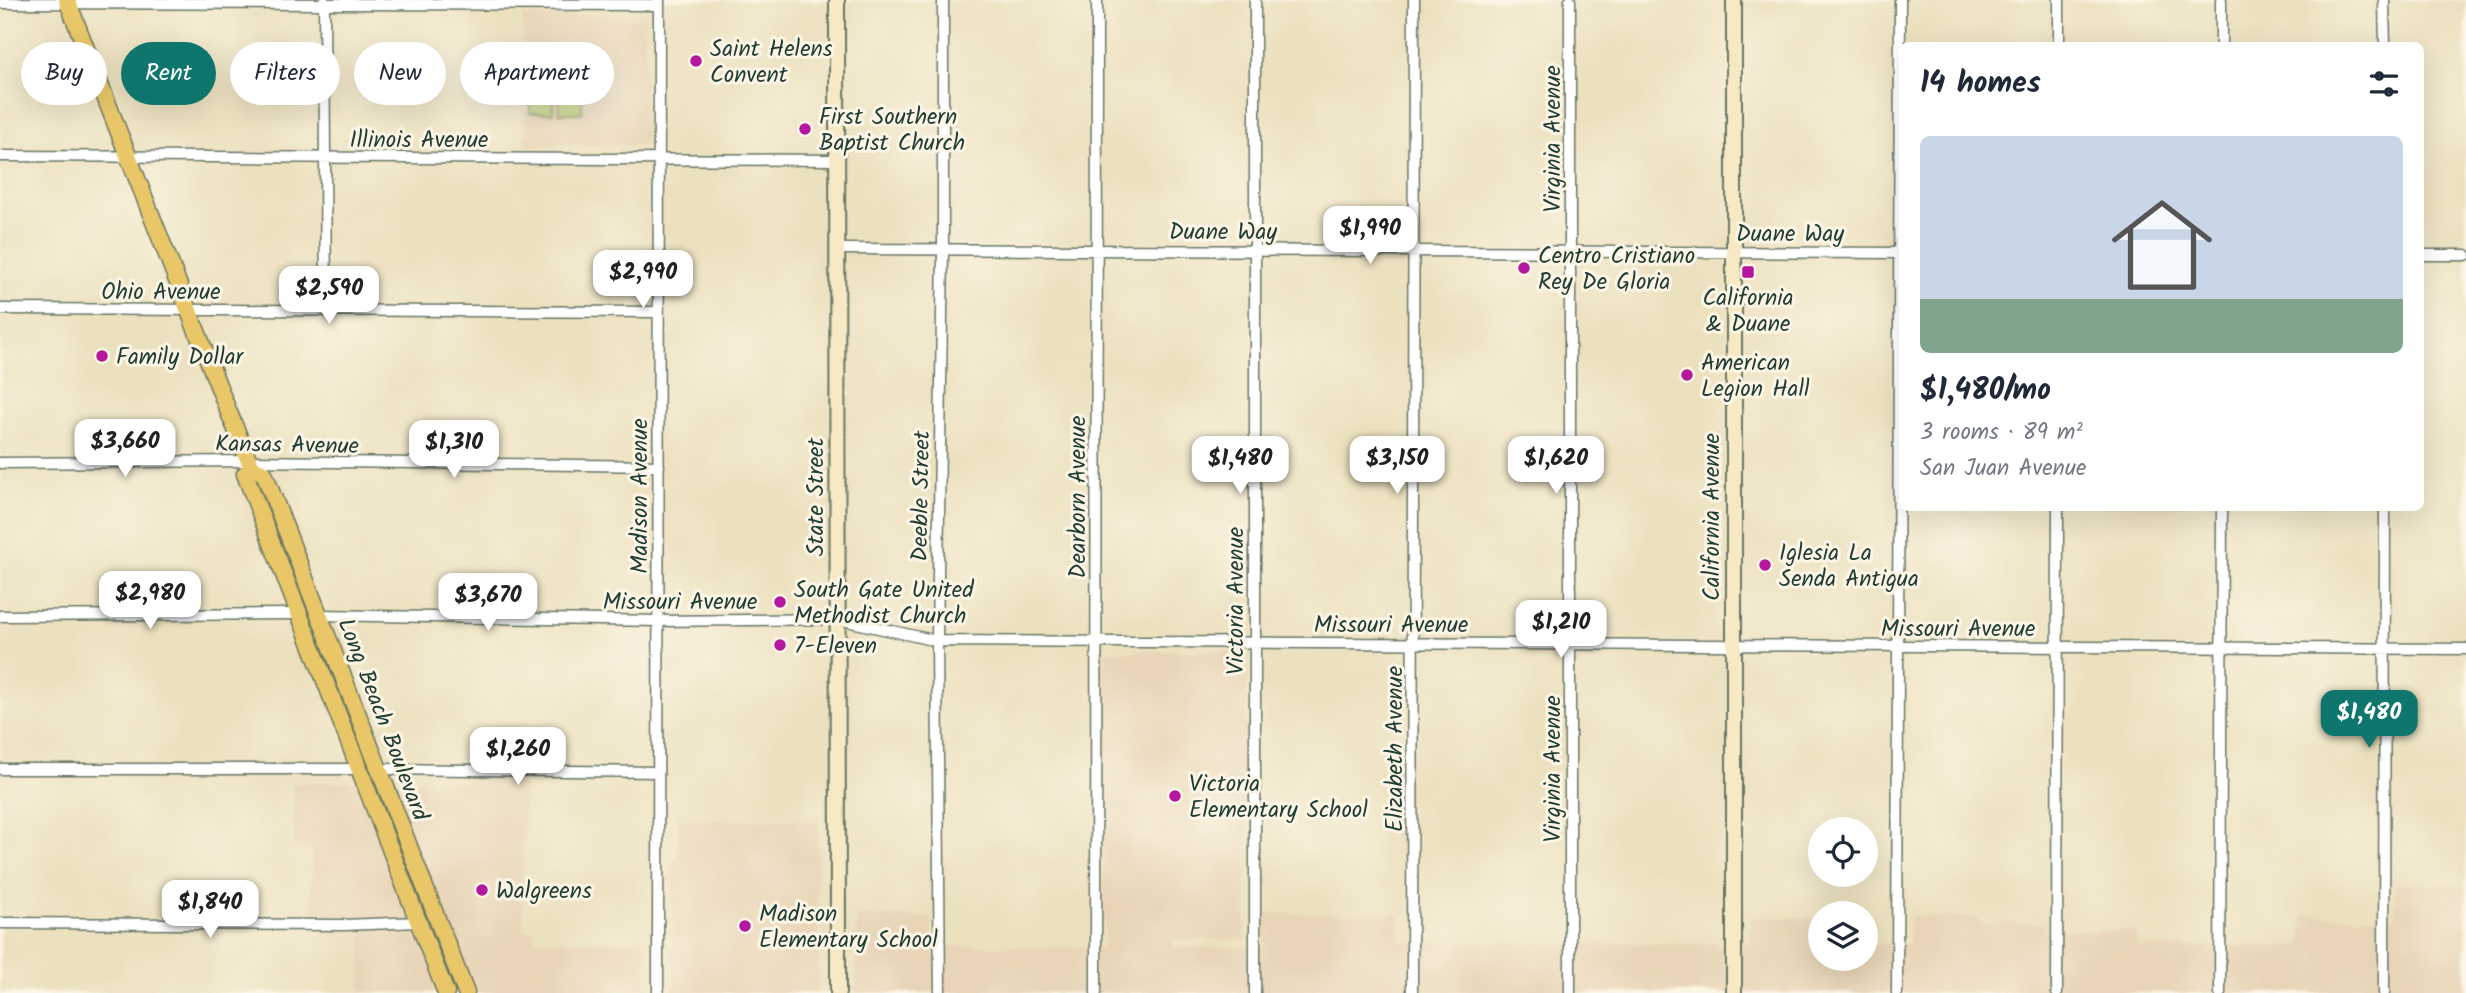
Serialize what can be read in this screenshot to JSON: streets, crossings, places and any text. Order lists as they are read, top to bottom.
{
  "streets": {
    "main road": ["State Street", "California Avenue", "Long Beach Boulevard"],
    "street": [
      "Illinois Avenue",
      "Virginia Avenue",
      "Duane Way",
      "Ohio Avenue",
      "Kansas Avenue",
      "Madison Avenue",
      "Deeble Street",
      "Dearborn Avenue",
      "Missouri Avenue",
      "Victoria Avenue",
      "Elizabeth Avenue"
    ]
  },
  "crossings": [
    ["Illinois Avenue", "Madison Avenue"],
    ["Illinois Avenue", "State Street"],
    ["Illinois Avenue", "Long Beach Boulevard"],
    ["Virginia Avenue", "Duane Way"],
    ["Virginia Avenue", "Missouri Avenue"],
    ["Duane Way", "Deeble Street"],
    ["Duane Way", "State Street"],
    ["Duane Way", "Dearborn Avenue"],
    ["Duane Way", "California Avenue"],
    ["Duane Way", "Victoria Avenue"],
    ["Duane Way", "Elizabeth Avenue"],
    ["Ohio Avenue", "Madison Avenue"],
    ["Ohio Avenue", "Long Beach Boulevard"],
    ["Kansas Avenue", "Madison Avenue"],
    ["Kansas Avenue", "Long Beach Boulevard"],
    ["Madison Avenue", "Missouri Avenue"],
    ["Deeble Street", "Missouri Avenue"],
    ["State Street", "Missouri Avenue"],
    ["Dearborn Avenue", "Missouri Avenue"],
    ["California Avenue", "Missouri Avenue"],
    ["Missouri Avenue", "Victoria Avenue"],
    ["Missouri Avenue", "Long Beach Boulevard"],
    ["Missouri Avenue", "Elizabeth Avenue"]
  ],
  "places": {
    "other": [
      "Saint Helens Convent",
      "First Southern Baptist Church",
      "Centro Cristiano Rey De Gloria",
      "Family Dollar",
      "American Legion Hall",
      "Iglesia La Senda Antigua",
      "South Gate United Methodist Church",
      "7-Eleven",
      "Victoria Elementary School",
      "Walgreens",
      "Madison Elementary School"
    ],
    "transit": ["California & Duane"]
  },
  "page": {
    "chip": [
      "Buy",
      "Rent",
      "Filters",
      "New",
      "Apartment"
    ],
    "heading": "14 homes",
    "list": [
      {
        "name": "$1,480/mo",
        "note": "3 rooms · 89 m² · San Juan Avenue"
      }
    ],
    "price": [
      "$1,990",
      "$2,990",
      "$2,590",
      "$3,660",
      "$1,310",
      "$1,480",
      "$3,150",
      "$1,620",
      "$2,980",
      "$3,670",
      "$1,210",
      "$1,480",
      "$1,260",
      "$1,840"
    ]
  }
}
